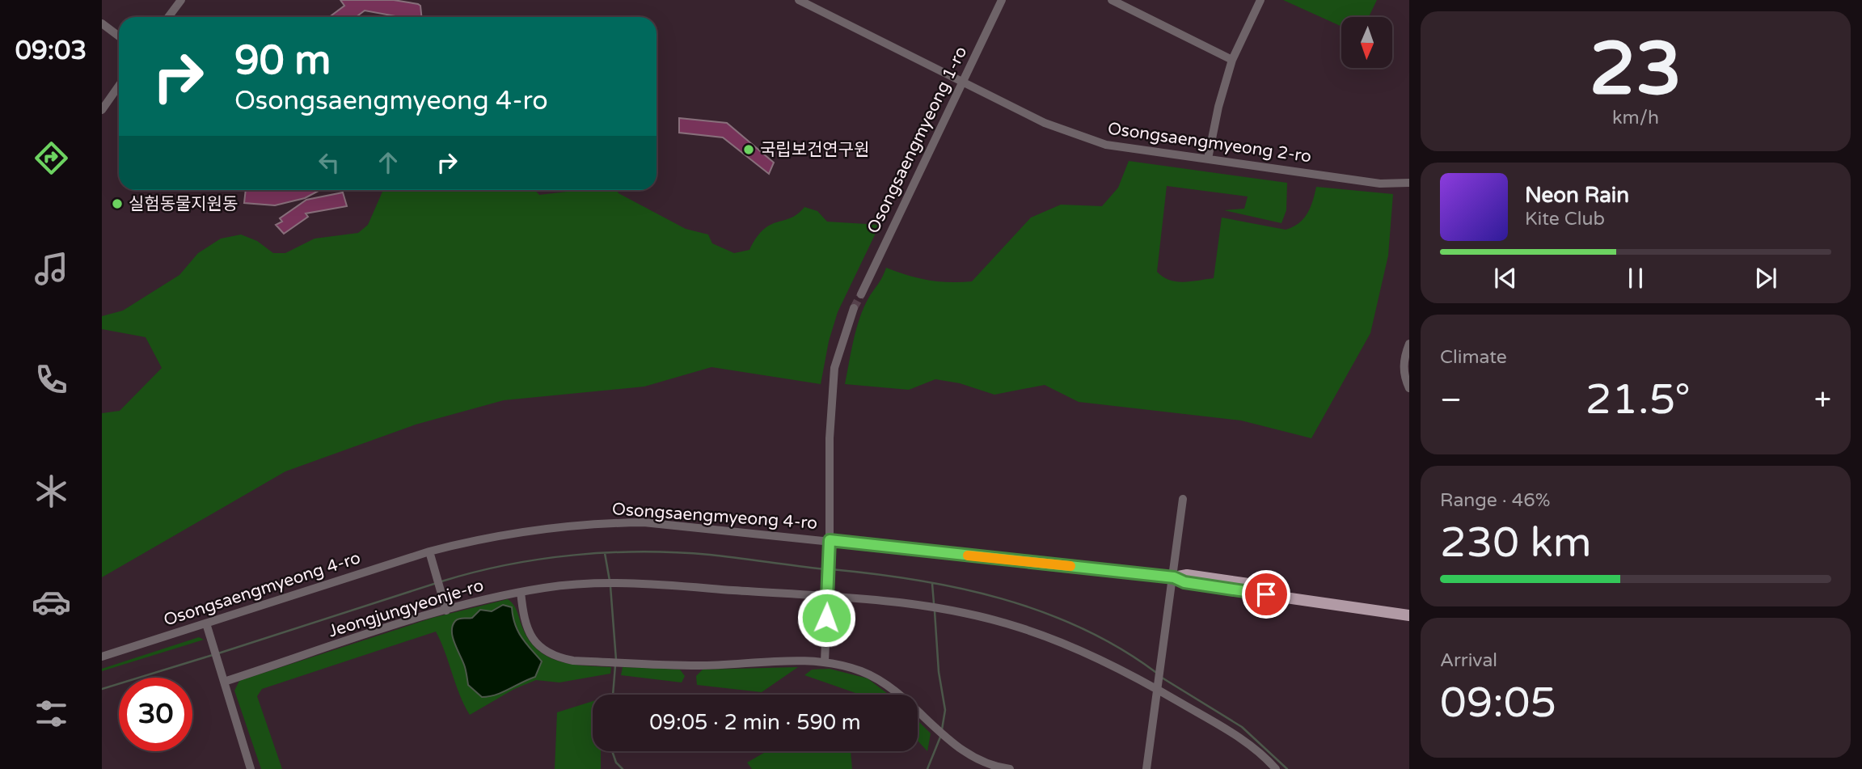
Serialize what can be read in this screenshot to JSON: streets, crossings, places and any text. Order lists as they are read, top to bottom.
{
  "streets": {
    "street": [
      "Osongsaengmyeong 1-ro",
      "Osongsaengmyeong 2-ro",
      "Osongsaengmyeong 4-ro",
      "Jeongjungyeonje-ro"
    ]
  },
  "crossings": [
    ["Osongsaengmyeong 1-ro", "Osongsaengmyeong 2-ro"]
  ],
  "places": ["국립보건연구원", "실험동물지원동"],
  "north": "bottom",
  "page": {
    "tabs": "09:03",
    "tile": [
      ["23", "km/h"],
      "Climate",
      ["Range · 46%", "230 km"],
      ["Arrival", "09:05"]
    ],
    "turn": ["90 m", "Osongsaengmyeong 4-ro"],
    "song": ["Neon Rain", "Kite Club"],
    "heat": ["−", "21.5°", "+"],
    "limit": "30",
    "trip": "09:05 · 2 min · 590 m"
  }
}
